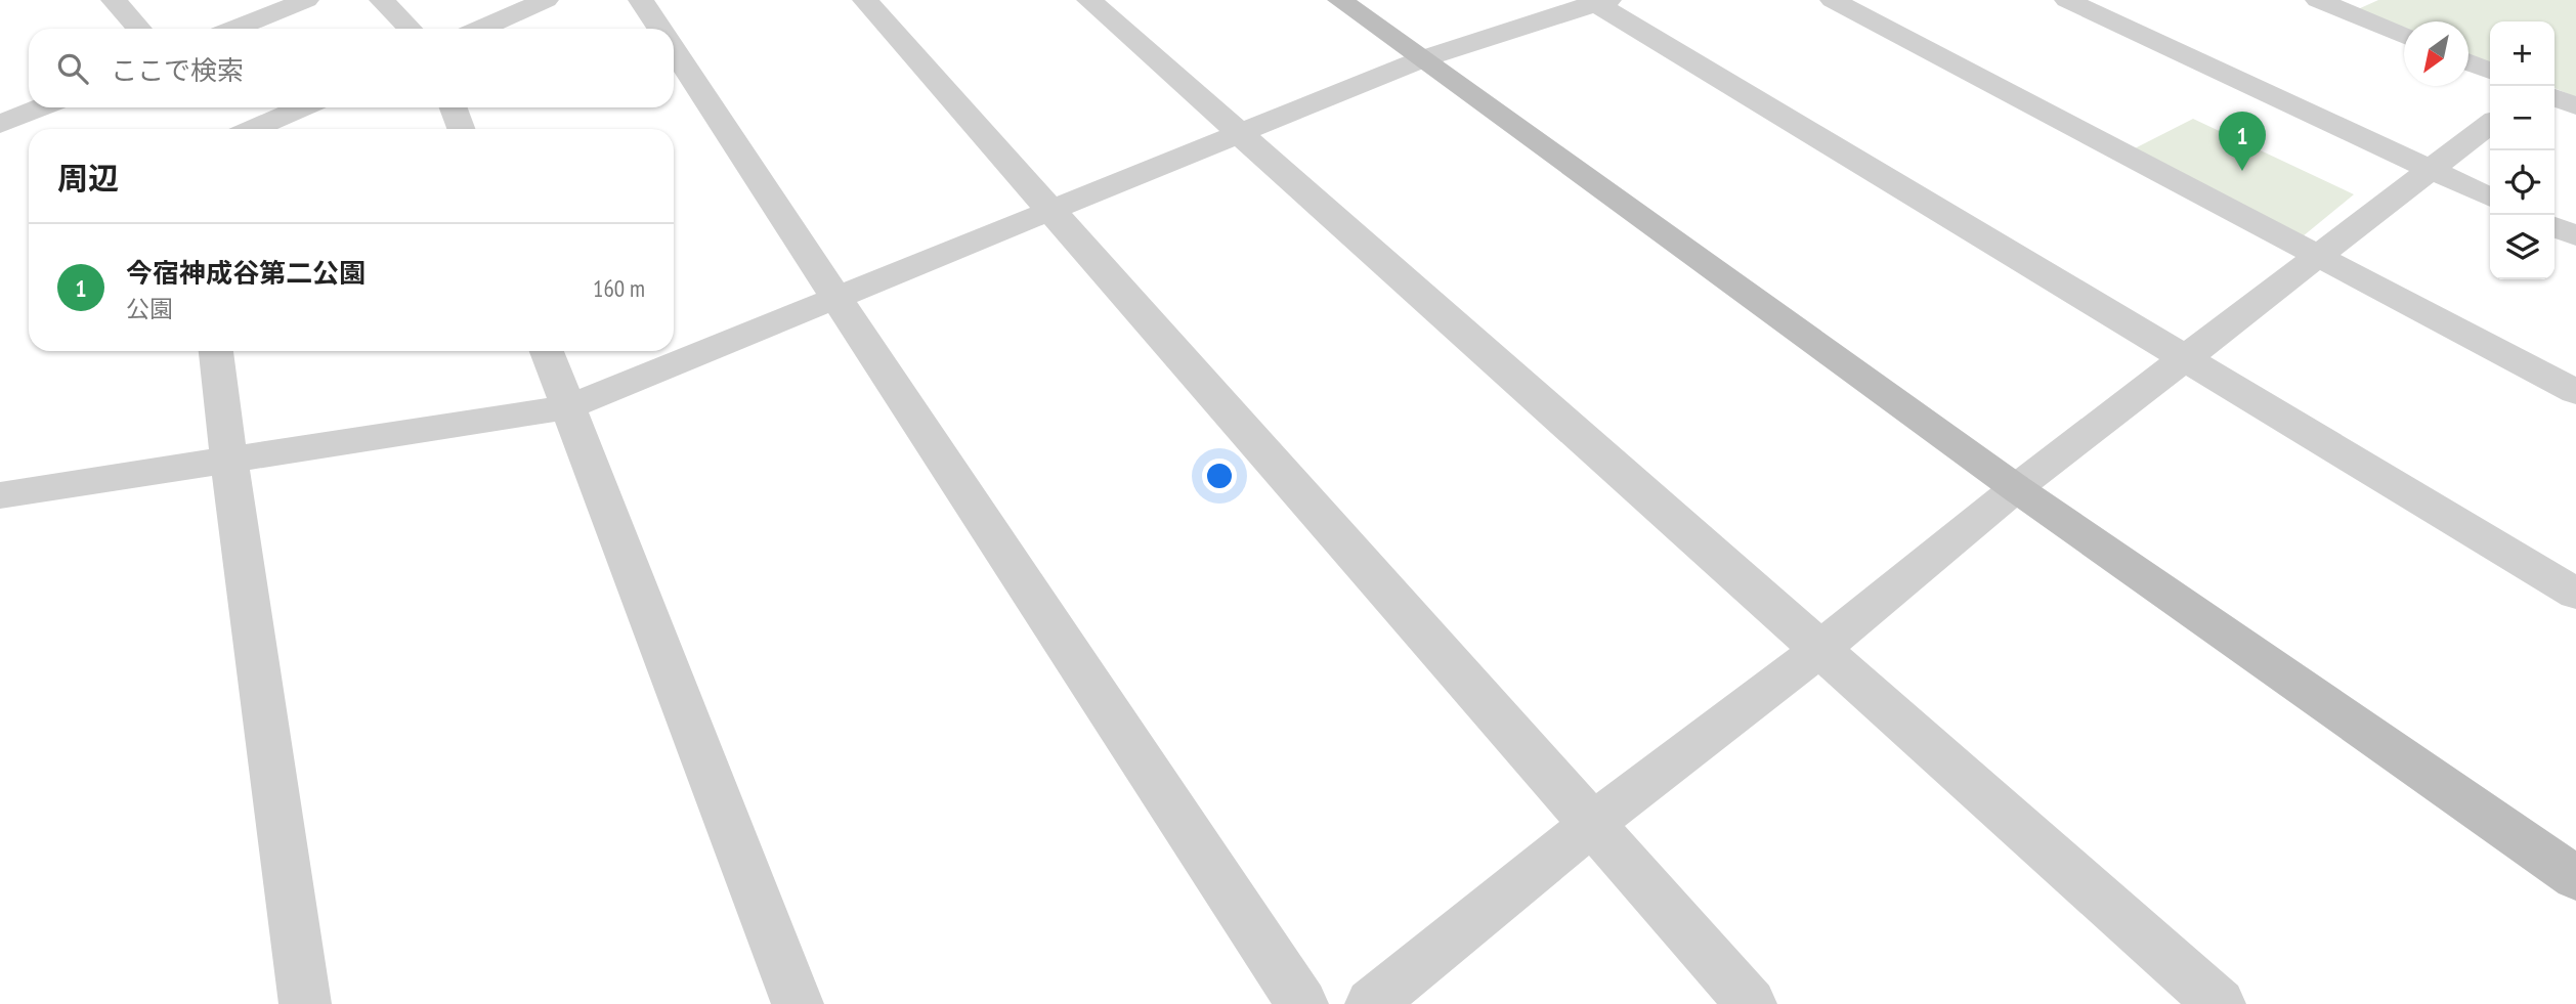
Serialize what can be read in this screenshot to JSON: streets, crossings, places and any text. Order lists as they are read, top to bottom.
{
  "north": "bottom left",
  "page": {
    "map_buttons": ["+", "−"],
    "search": "ここで検索",
    "pins": "1",
    "heading": "周辺",
    "list": [
      {
        "mark": "1",
        "name": "今宿神成谷第二公園",
        "note": "公園",
        "value": "160 m"
      }
    ]
  }
}
